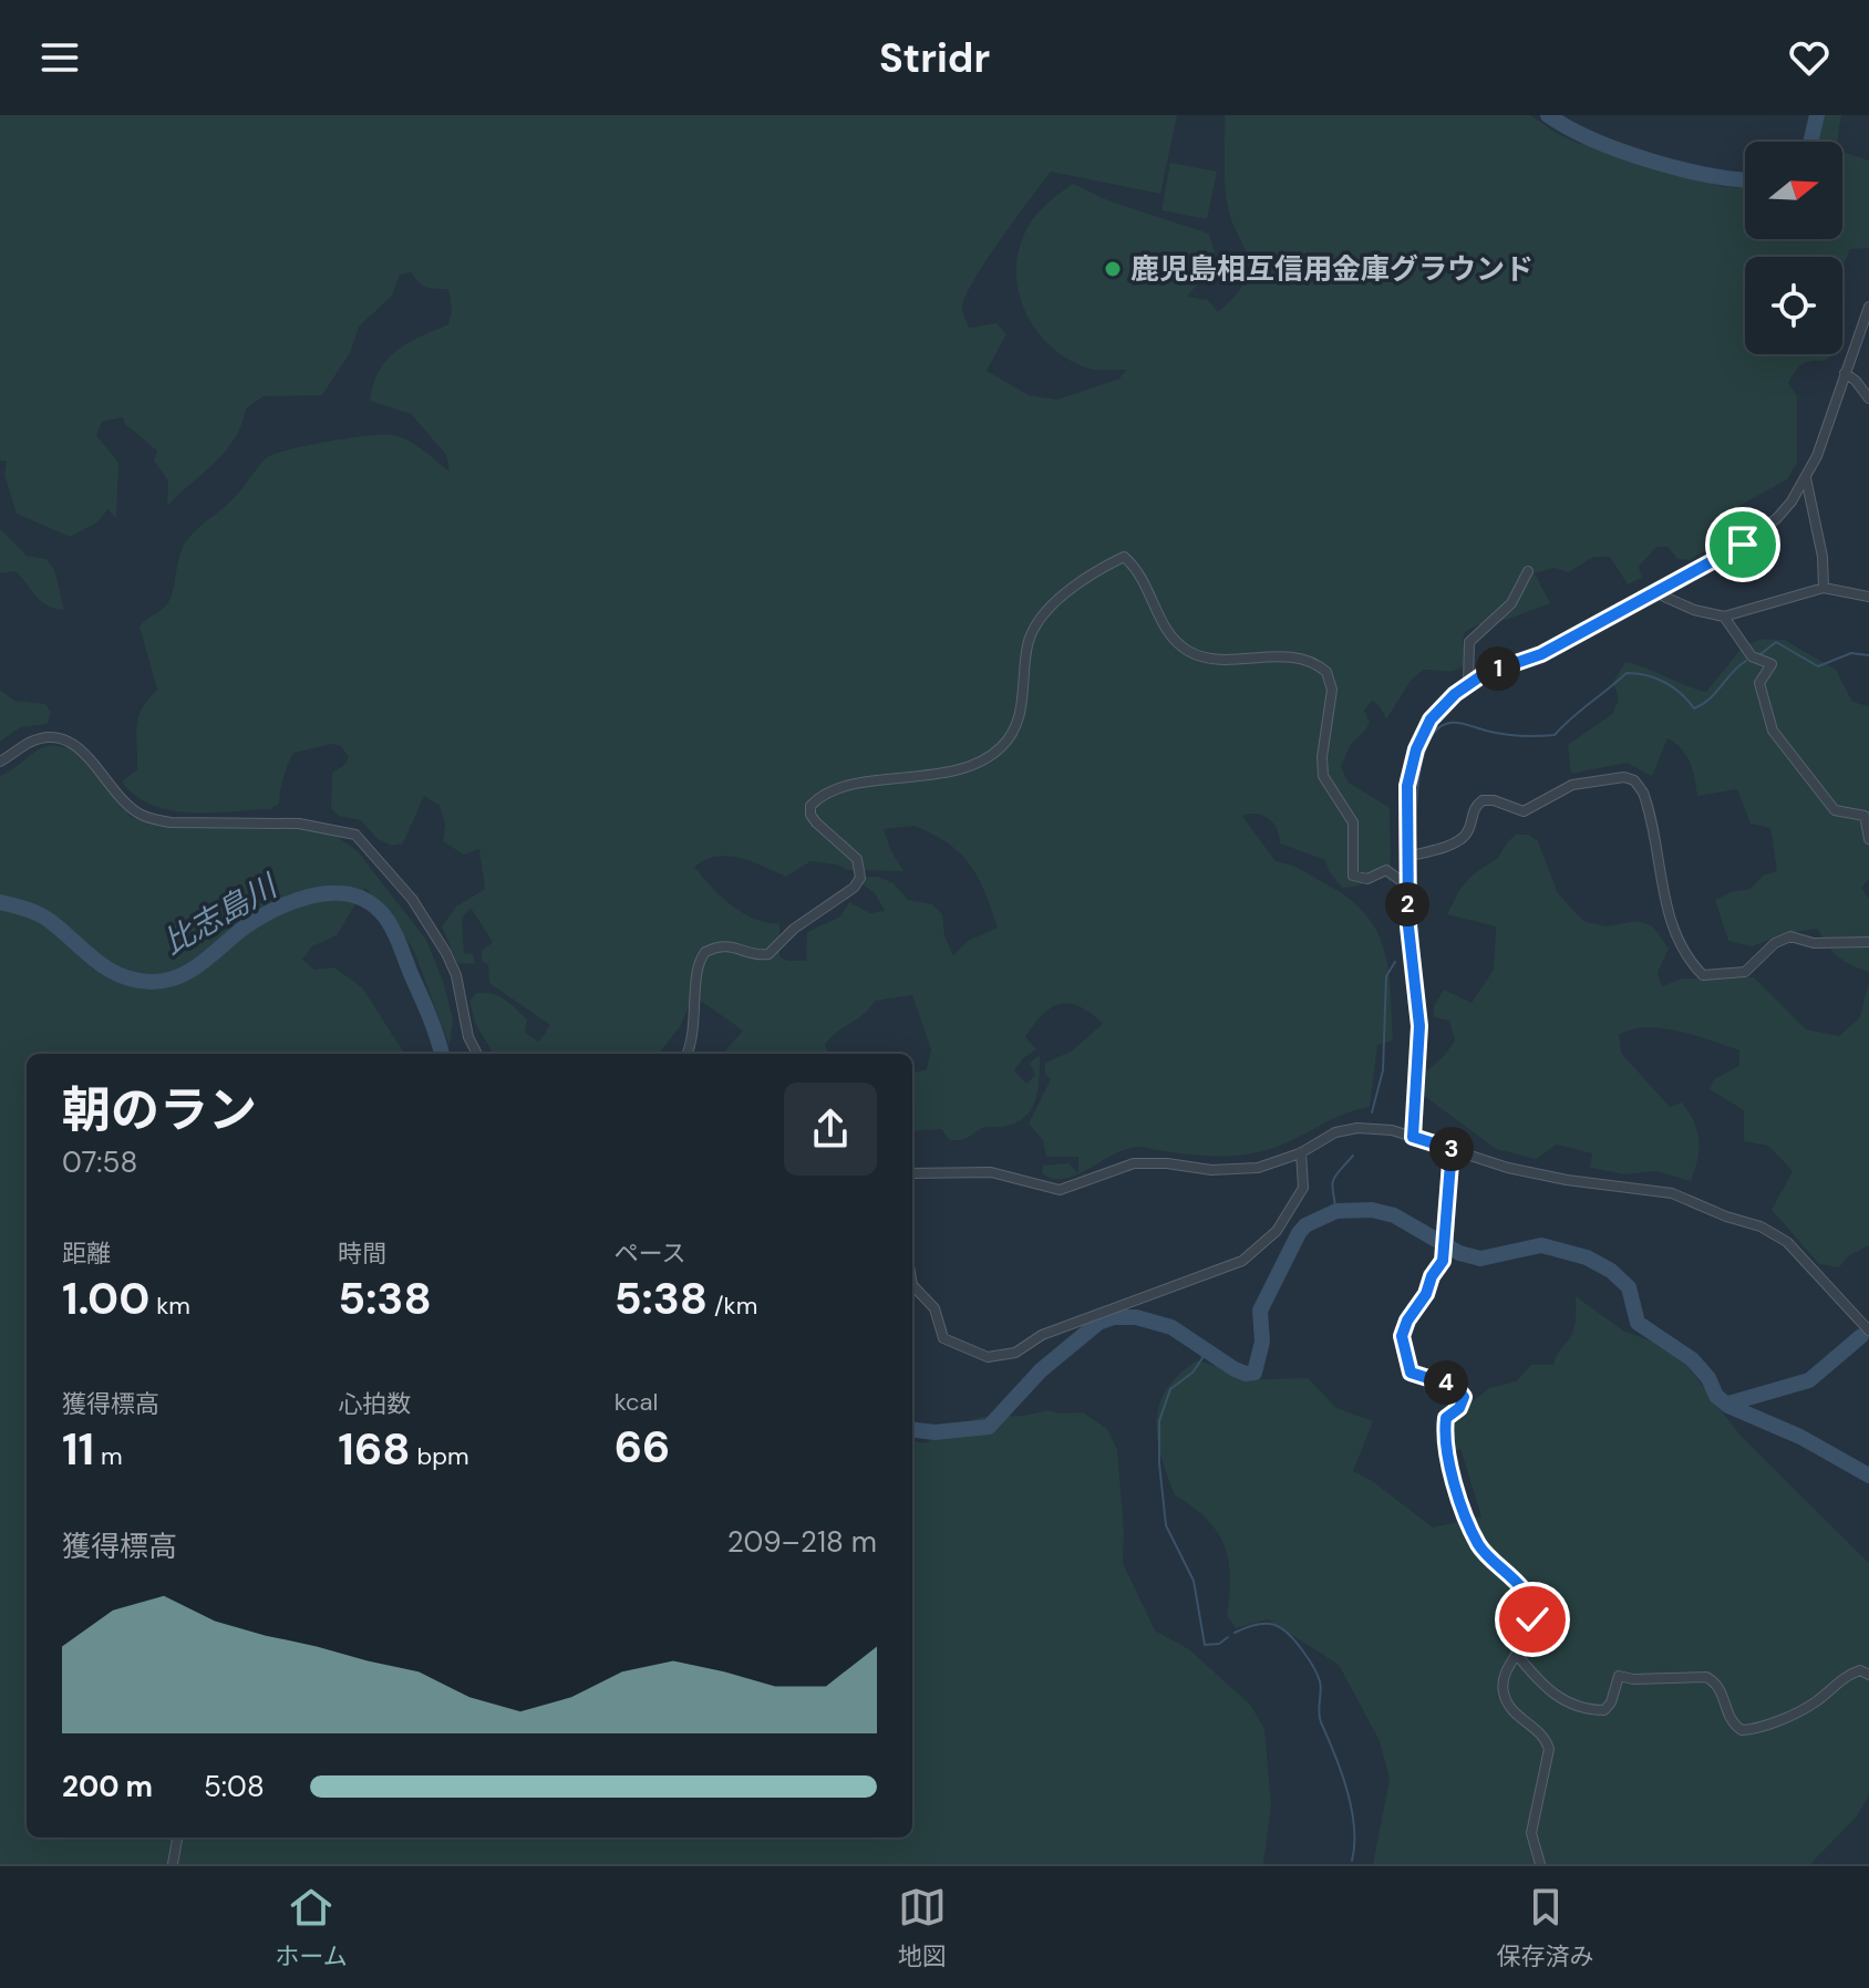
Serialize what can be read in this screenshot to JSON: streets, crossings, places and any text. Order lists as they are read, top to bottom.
{
  "water": ["比志島川"],
  "places": ["鹿児島相互信用金庫グラウンド"],
  "north": "right",
  "page": {
    "header": "Stridr",
    "pins": [
      "1",
      "2",
      "3",
      "4"
    ],
    "heading": ["朝のラン", "07:58"],
    "stats": [
      ["距離", "1.00 km"],
      ["時間", "5:38"],
      ["ペース", "5:38 /km"],
      ["獲得標高", "11 m"],
      ["心拍数", "168 bpm"],
      ["kcal", "66"]
    ],
    "chart": ["獲得標高", "209–218 m"],
    "list": [
      {
        "name": "200 m",
        "note": "5:08"
      }
    ],
    "tabs": ["ホーム", "地図", "保存済み"]
  }
}
